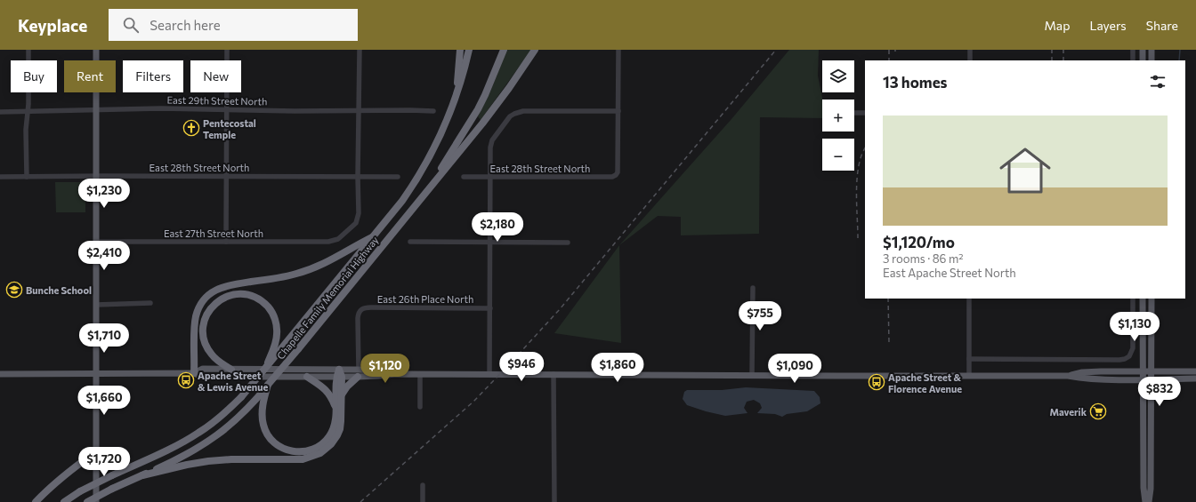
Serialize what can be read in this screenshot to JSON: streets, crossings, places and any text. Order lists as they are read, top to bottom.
{
  "streets": {
    "highway": ["Chapelle Family Memorial Highway"],
    "street": [
      "East 29th Street North",
      "East 28th Street North",
      "East 27th Street North",
      "East 26th Place North"
    ]
  },
  "crossings": [
    ["East 28th Street North", "East 27th Street North"]
  ],
  "places": {
    "church": ["Pentecostal Temple"],
    "school or university": ["Bunche School"],
    "bus stop": ["Apache Street & Lewis Avenue", "Apache Street & Florence Avenue"],
    "supermarket": ["Maverik"]
  },
  "page": {
    "header": "Keyplace",
    "search": "Search here",
    "nav": ["Map", "Layers", "Share"],
    "map_buttons": ["+", "−"],
    "chip": [
      "Buy",
      "Rent",
      "Filters",
      "New"
    ],
    "heading": "13 homes",
    "list": [
      {
        "name": "$1,120/mo",
        "note": "3 rooms · 86 m² · East Apache Street North"
      }
    ],
    "price": [
      "$1,230",
      "$2,180",
      "$2,410",
      "$755",
      "$1,130",
      "$1,710",
      "$946",
      "$1,860",
      "$1,120",
      "$1,090",
      "$832",
      "$1,660",
      "$1,720"
    ]
  }
}
